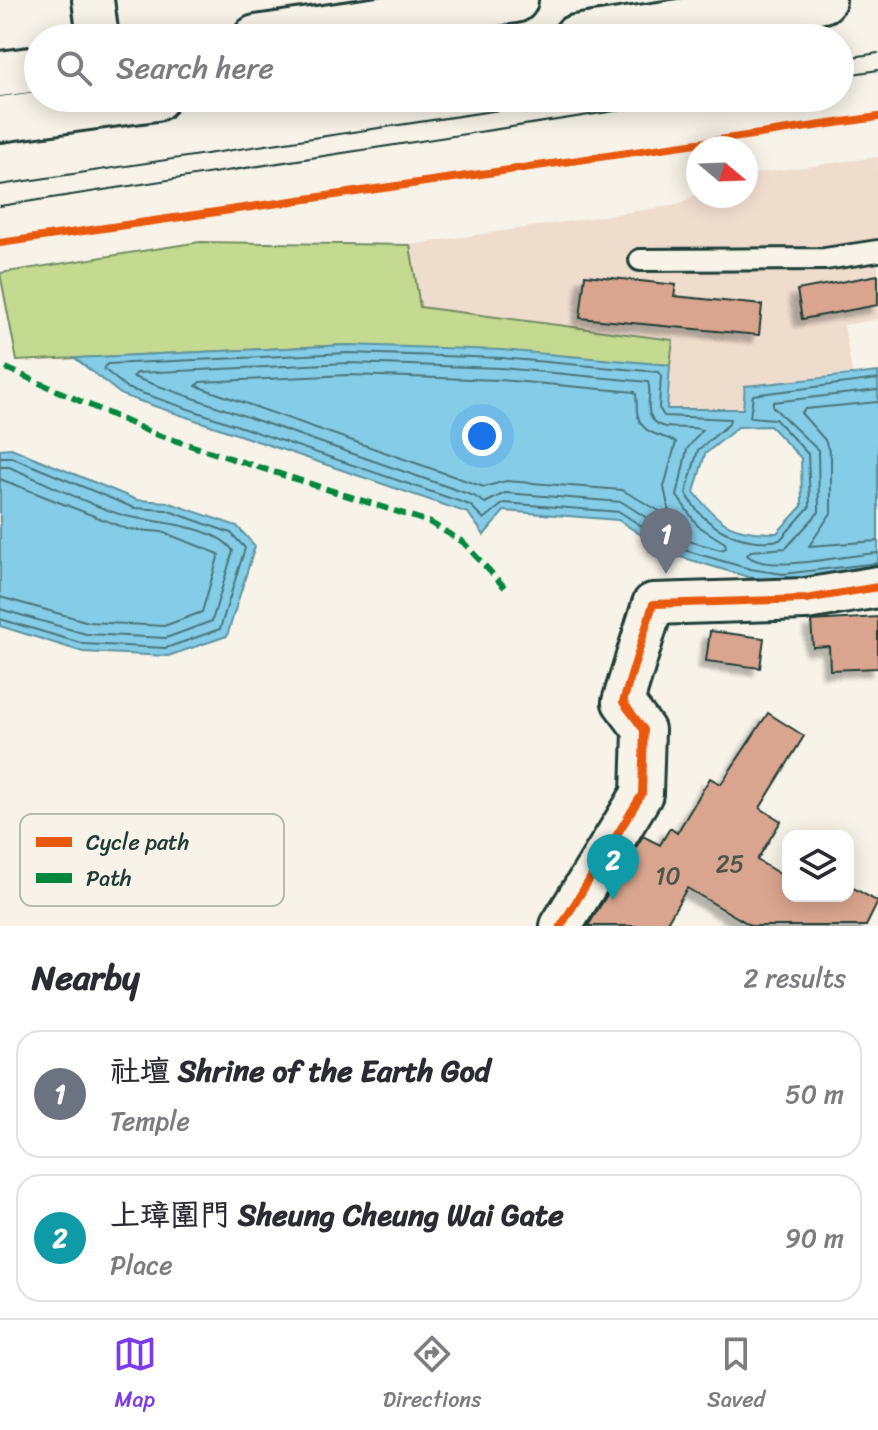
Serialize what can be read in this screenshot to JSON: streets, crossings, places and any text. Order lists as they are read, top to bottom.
{
  "house_numbers": ["25", "10"],
  "legend": ["Cycle path", "Path"],
  "north": "right",
  "page": {
    "search": "Search here",
    "pins": ["1", "2"],
    "heading": ["Nearby", "2 results"],
    "list": [
      {
        "mark": "1",
        "name": "社壇 Shrine of the Earth God",
        "note": "Temple",
        "value": "50 m"
      },
      {
        "mark": "2",
        "name": "上璋圍門 Sheung Cheung Wai Gate",
        "note": "Place",
        "value": "90 m"
      }
    ],
    "nav": ["Map", "Directions", "Saved"]
  }
}
